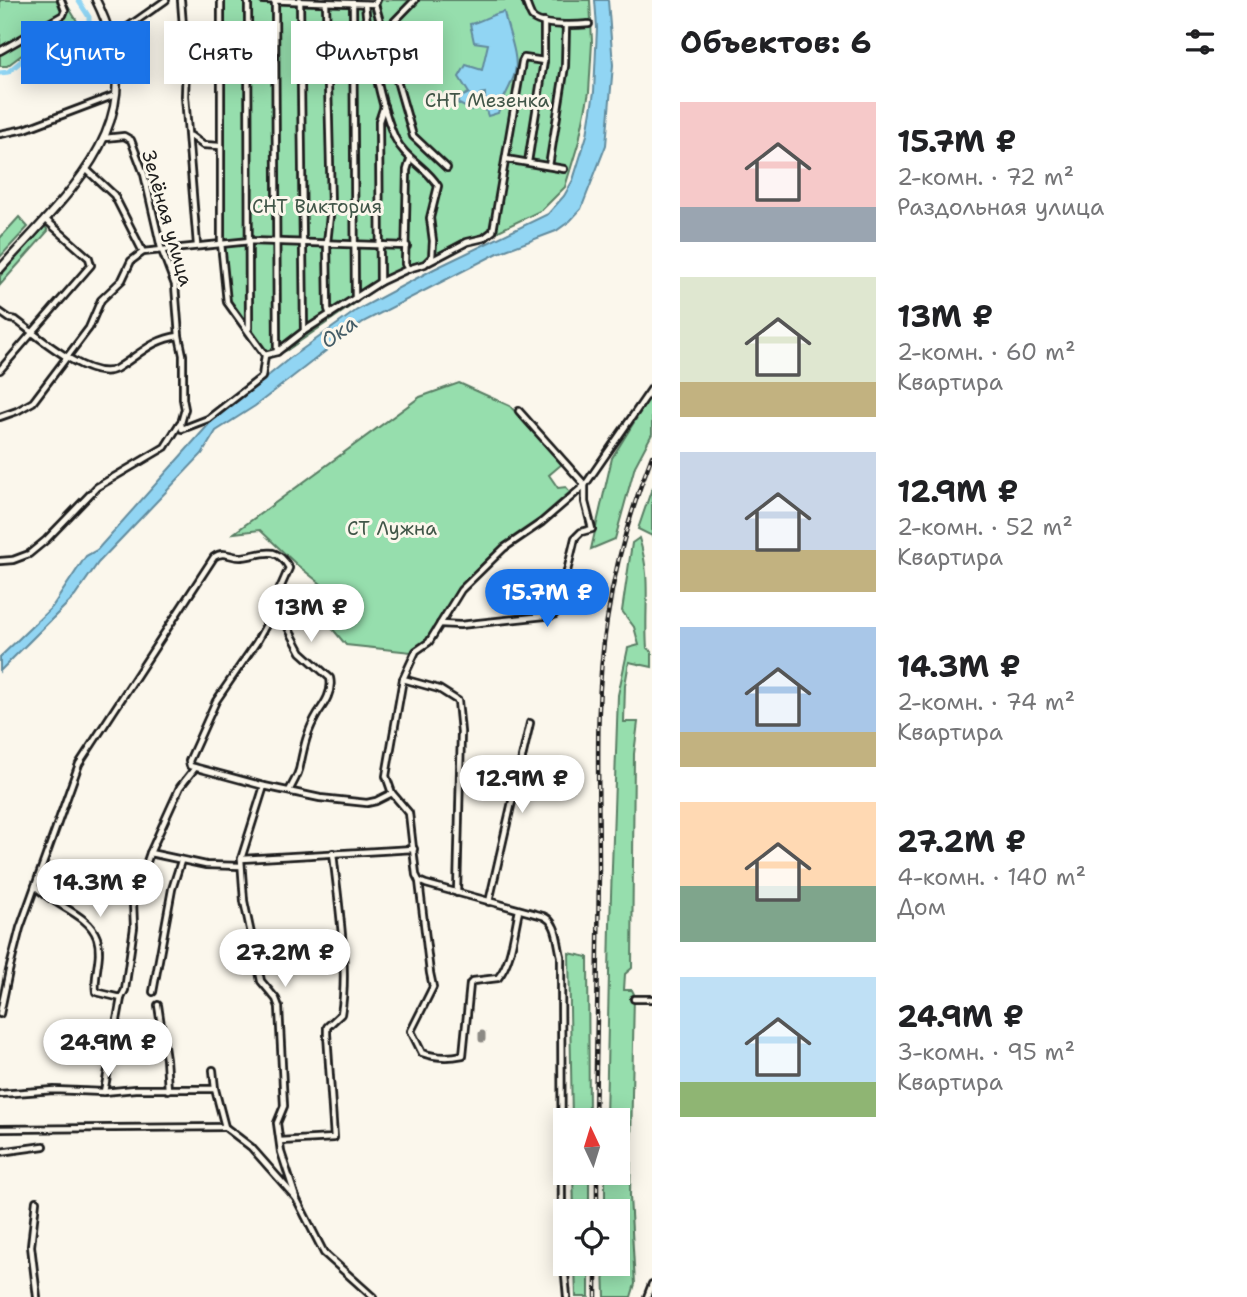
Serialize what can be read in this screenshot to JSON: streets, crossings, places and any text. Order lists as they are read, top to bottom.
{
  "streets": {
    "street": ["Зелёная улица"]
  },
  "water": ["Ока"],
  "parks": ["СНТ Мезенка", "СНТ Виктория", "СТ Лужна"],
  "north": "top",
  "page": {
    "heading": "Объектов: 6",
    "chip": ["Купить", "Снять", "Фильтры"],
    "list": [
      {
        "name": "15.7M ₽",
        "note": "2-комн. · 72 m² · Раздольная улица"
      },
      {
        "name": "13M ₽",
        "note": "2-комн. · 60 m² · Квартира"
      },
      {
        "name": "12.9M ₽",
        "note": "2-комн. · 52 m² · Квартира"
      },
      {
        "name": "14.3M ₽",
        "note": "2-комн. · 74 m² · Квартира"
      },
      {
        "name": "27.2M ₽",
        "note": "4-комн. · 140 m² · Дом"
      },
      {
        "name": "24.9M ₽",
        "note": "3-комн. · 95 m² · Квартира"
      }
    ],
    "price": [
      "15.7M ₽",
      "13M ₽",
      "12.9M ₽",
      "14.3M ₽",
      "27.2M ₽",
      "24.9M ₽"
    ]
  }
}
